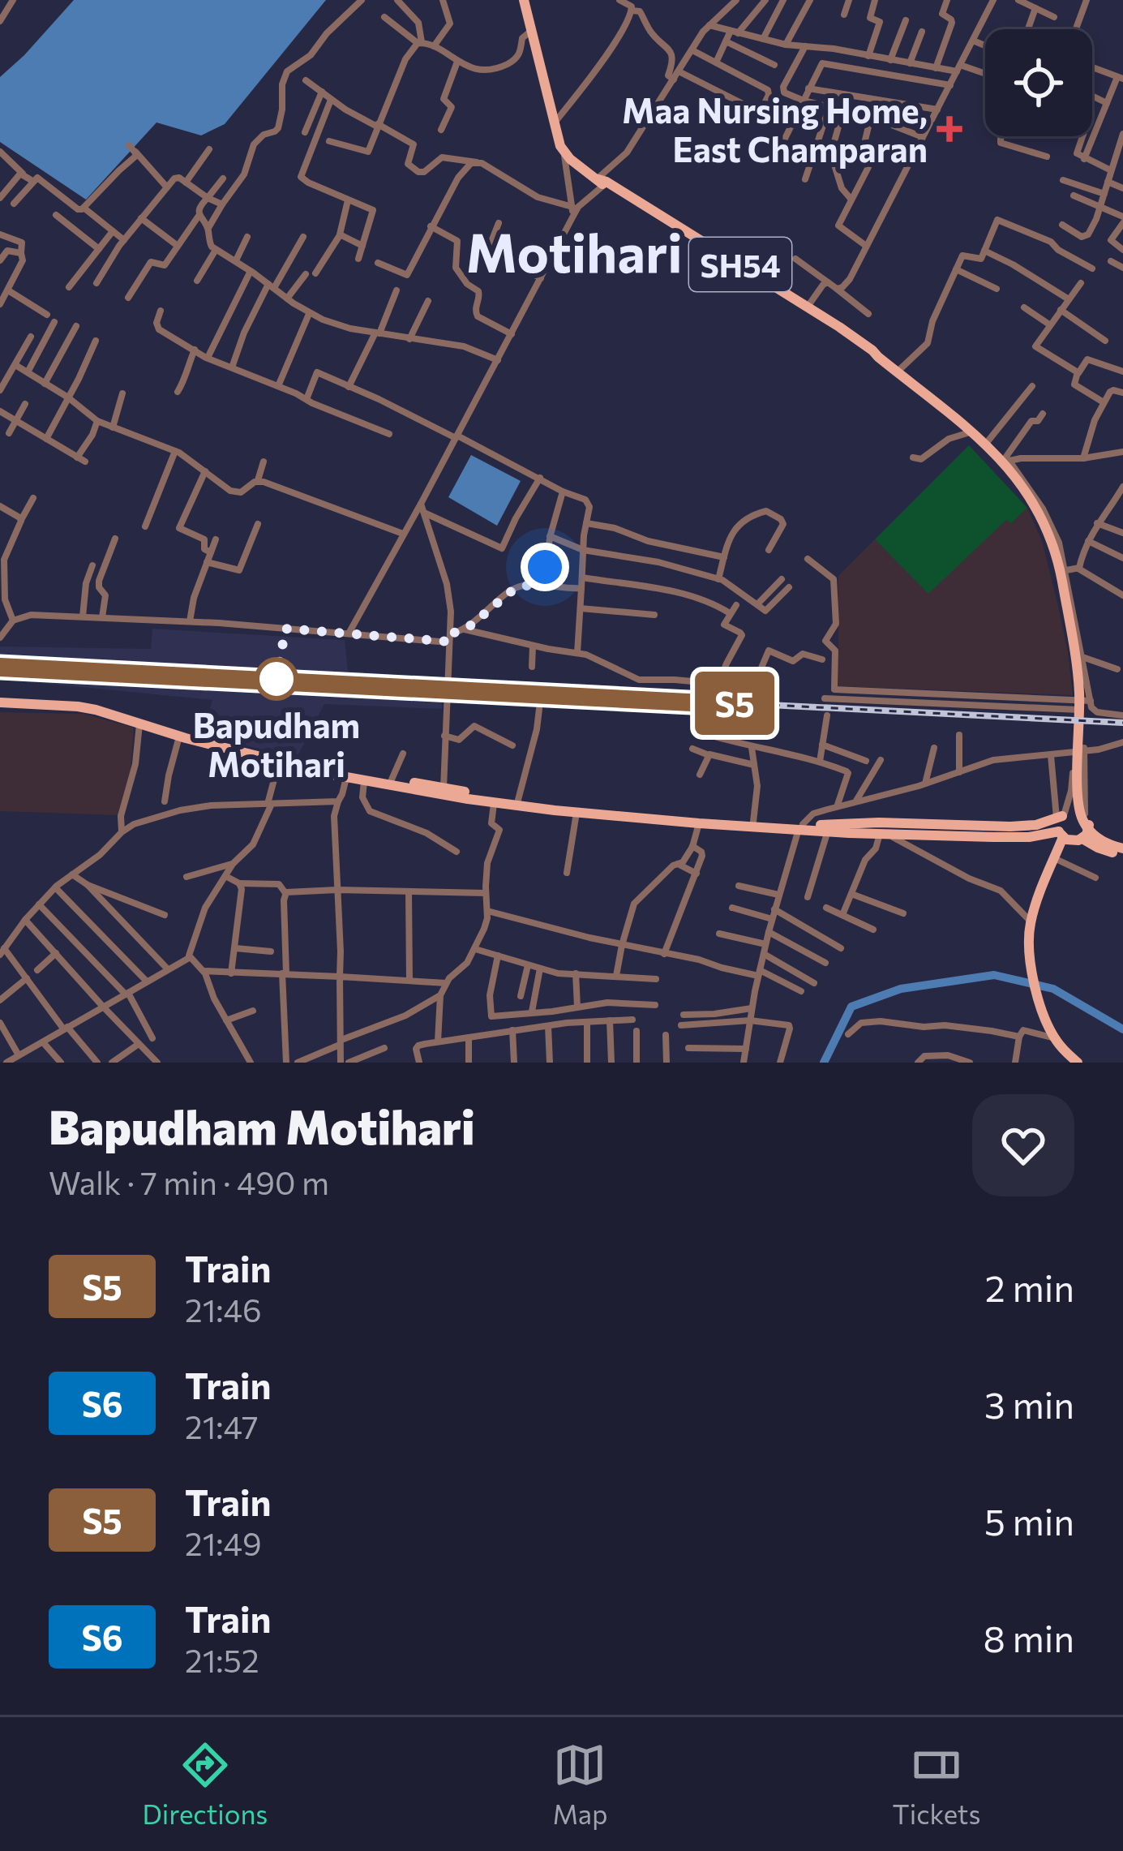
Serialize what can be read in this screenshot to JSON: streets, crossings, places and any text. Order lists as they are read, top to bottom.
{
  "streets": {
    "main road": ["SH54"]
  },
  "districts": ["Motihari"],
  "places": {
    "health": ["Maa Nursing Home, East Champaran"],
    "other": ["Bapudham Motihari"]
  },
  "page": {
    "on_map": "S5",
    "heading": ["Bapudham Motihari", "Walk · 7 min · 490 m"],
    "list": [
      {
        "mark": "S5",
        "name": "Train",
        "note": "21:46",
        "value": "2 min"
      },
      {
        "mark": "S6",
        "name": "Train",
        "note": "21:47",
        "value": "3 min"
      },
      {
        "mark": "S5",
        "name": "Train",
        "note": "21:49",
        "value": "5 min"
      },
      {
        "mark": "S6",
        "name": "Train",
        "note": "21:52",
        "value": "8 min"
      }
    ],
    "tabs": ["Directions", "Map", "Tickets"]
  }
}
